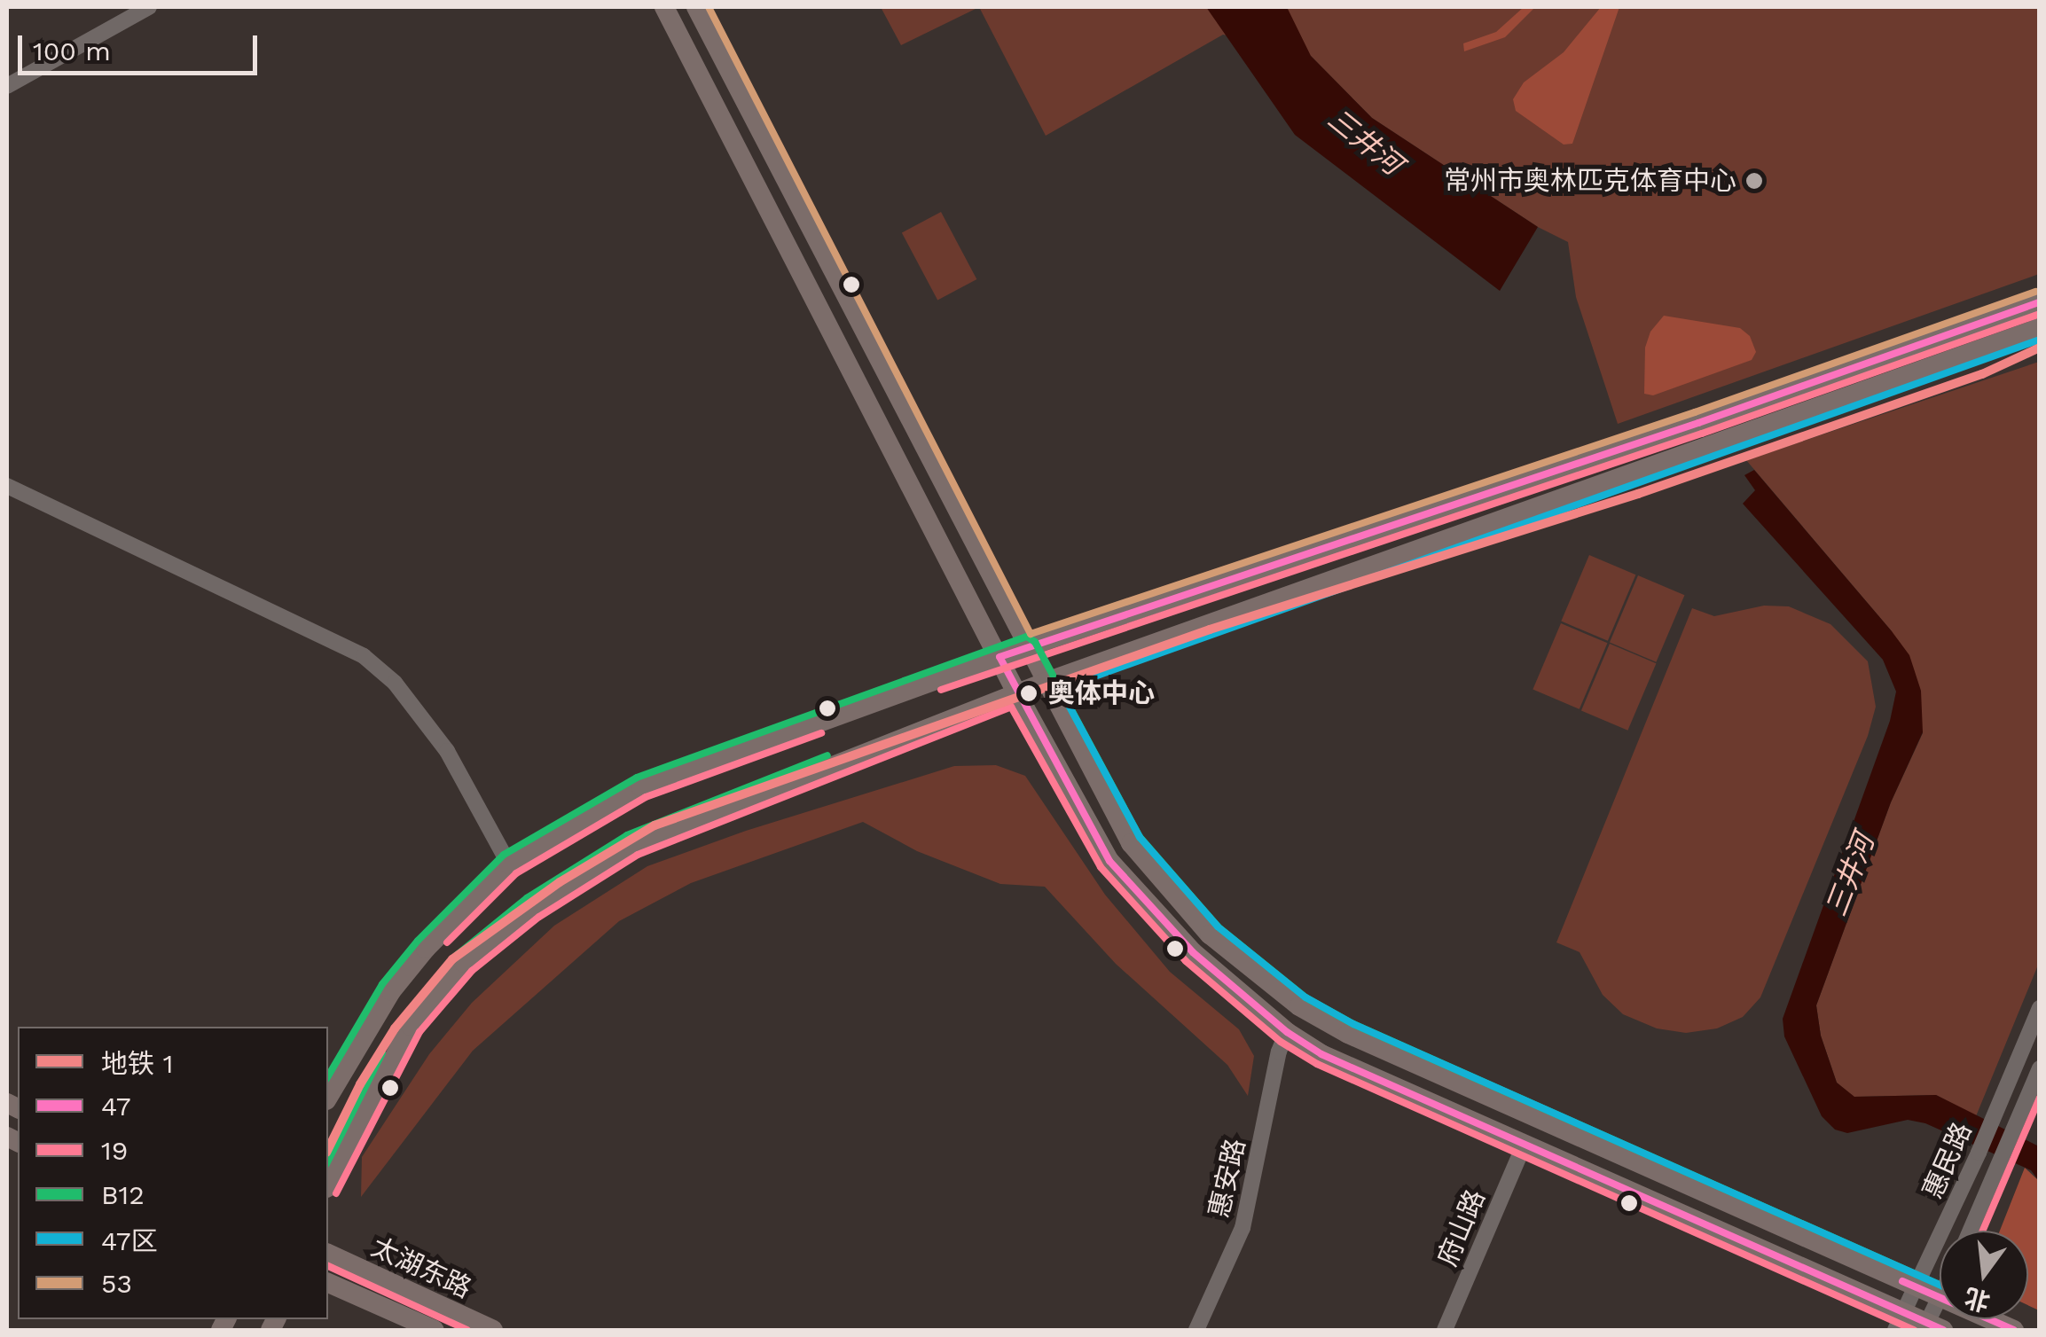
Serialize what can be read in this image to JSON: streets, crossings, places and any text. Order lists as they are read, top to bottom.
{
  "streets": {
    "main road": ["太湖东路"],
    "street": ["惠民路", "惠安路", "府山路"]
  },
  "water": ["三井河"],
  "places": ["常州市奥林匹克体育中心", "奥体中心"],
  "lines": [
    "transit line 53",
    "transit line 47",
    "transit line 19",
    "transit line 47区",
    "metro line 1",
    "transit line B12"
  ],
  "legend": [
    "地铁 1",
    "47",
    "19",
    "B12",
    "47区",
    "53"
  ],
  "scale_bar": "100 m",
  "north": "bottom"
}
